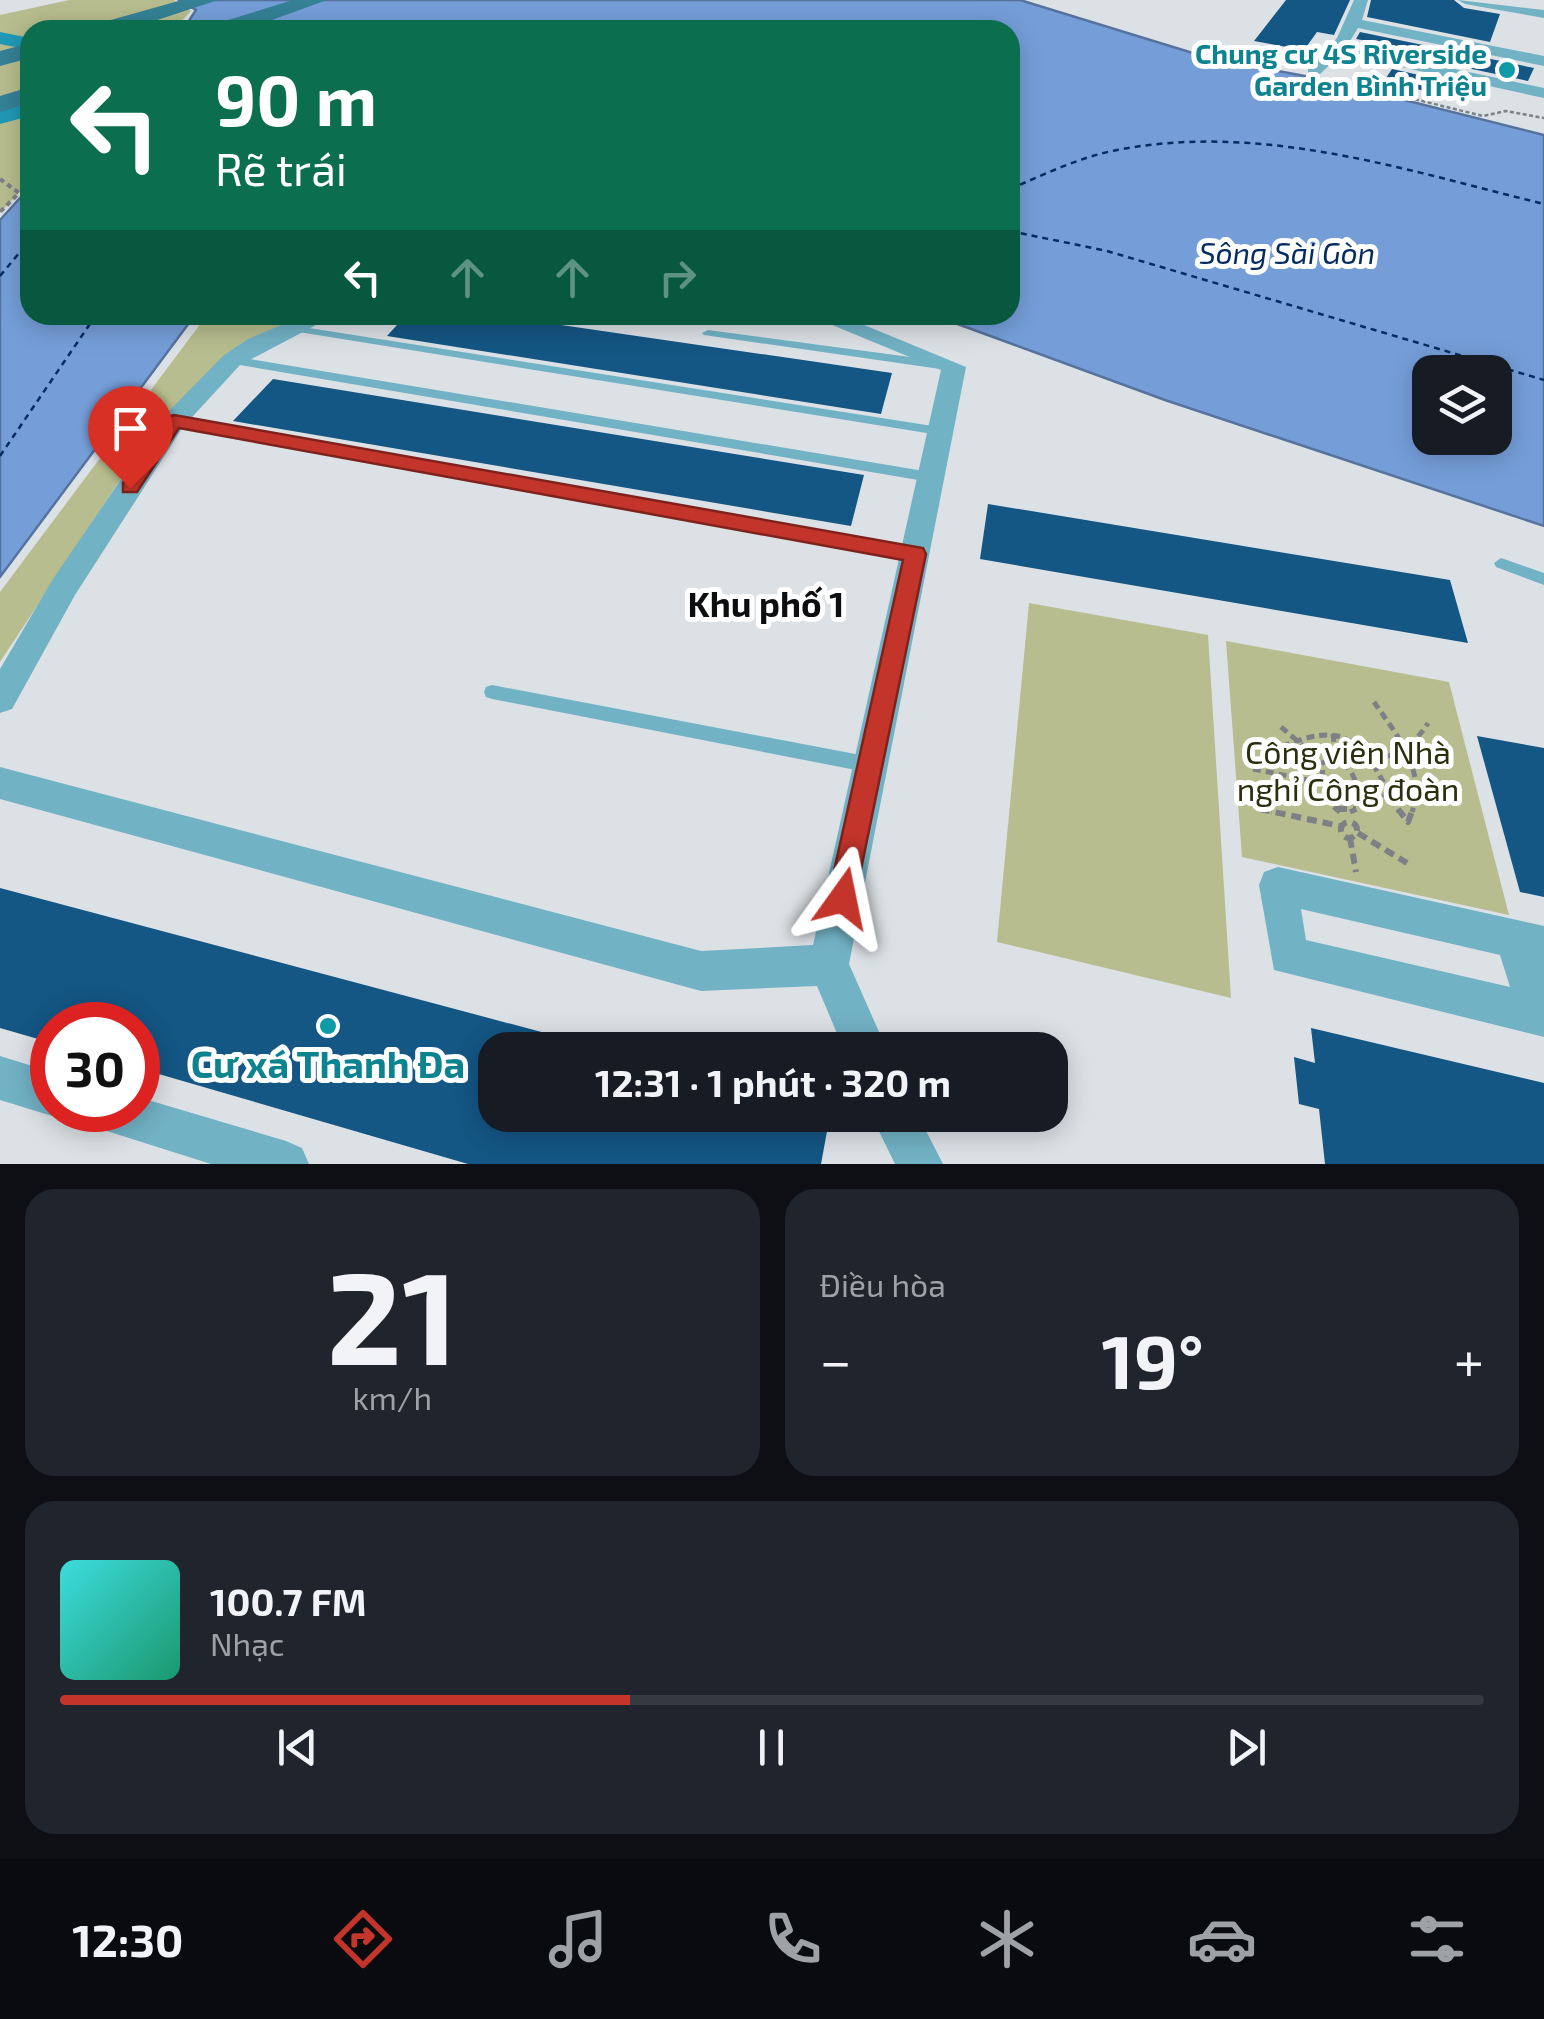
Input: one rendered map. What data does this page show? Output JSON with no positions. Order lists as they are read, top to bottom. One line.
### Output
{"districts":["Khu phố 1"],"water":["Sông Sài Gòn"],"parks":["Công viên Nhà nghỉ Công đoàn"],"places":["Chung cư 4S Riverside Garden Bình Triệu","Cư xá Thanh Đa"],"page":{"turn":["90 m","Rẽ trái"],"limit":"30","trip":"12:31 · 1 phút · 320 m","tile":[["21","km/h"],"Điều hòa"],"heat":["−","19°","+"],"song":["100.7 FM","Nhạc"],"tabs":"12:30"}}
